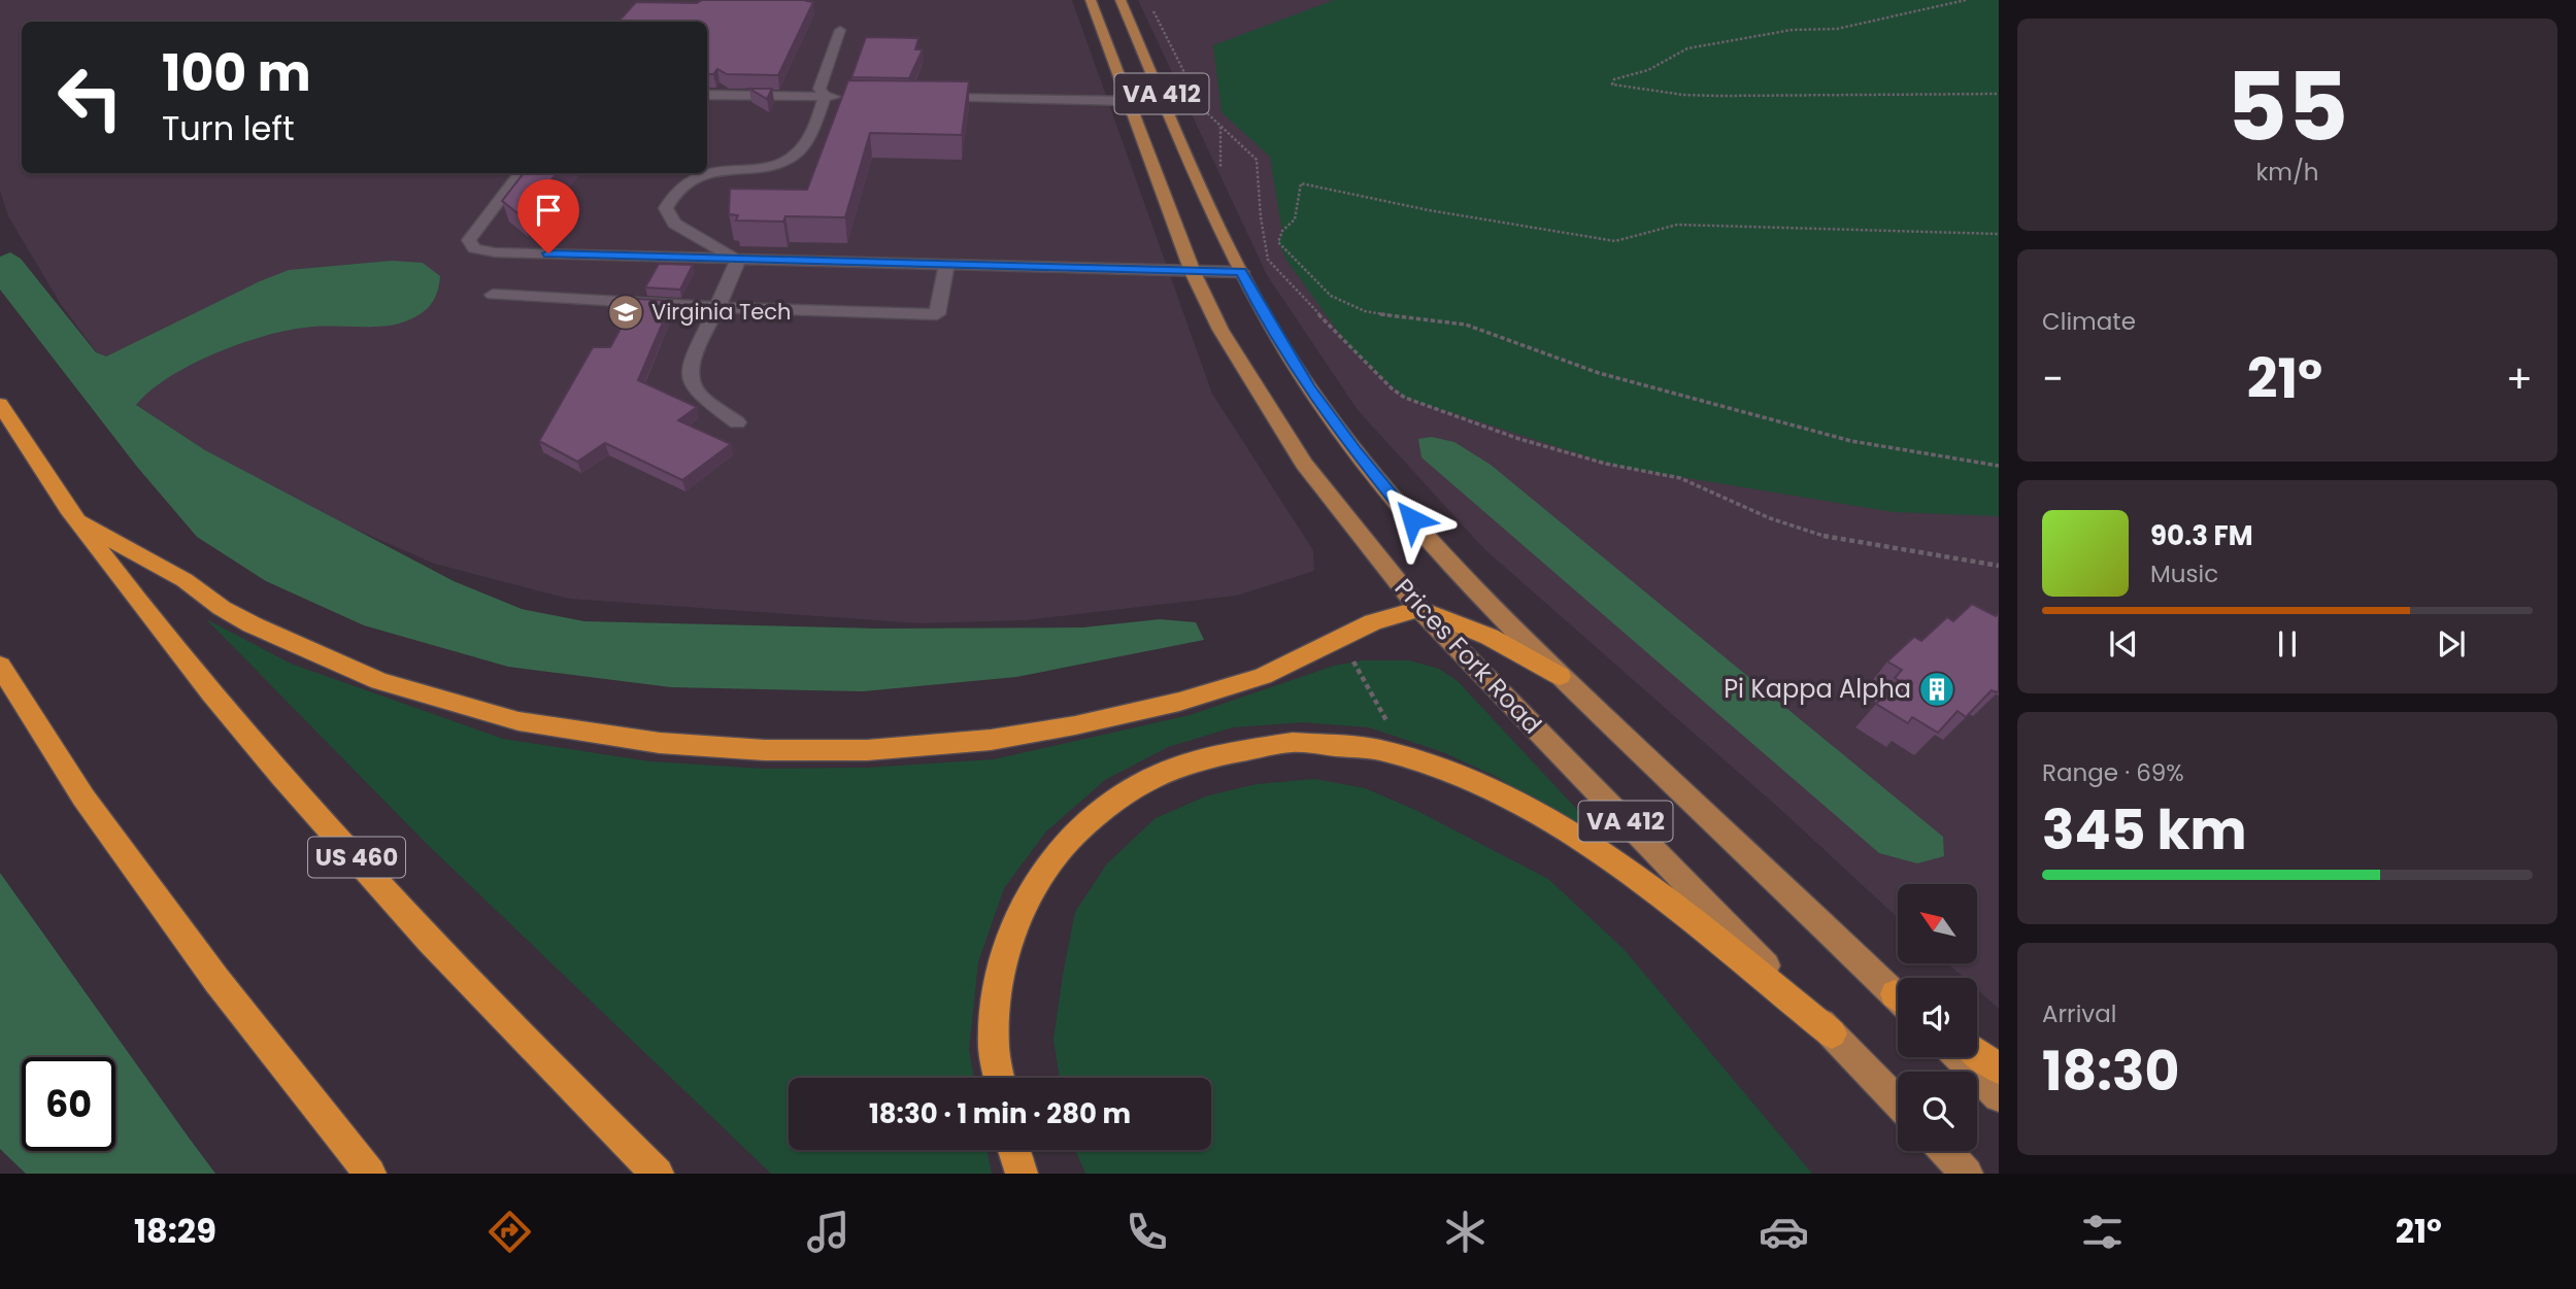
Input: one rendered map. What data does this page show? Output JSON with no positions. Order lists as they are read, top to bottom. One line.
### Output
{"streets":{"highway":["US 460"],"main road":["VA 412","Prices Fork Road"]},"places":{"school or university":["Virginia Tech"],"building":["Pi Kappa Alpha"]},"north":"top left","page":{"tile":[["55","km/h"],"Climate",["Range · 69%","345 km"],["Arrival","18:30"]],"turn":["100 m","Turn left"],"heat":["−","21°","+"],"song":["90.3 FM","Music"],"limit":"60","trip":"18:30 · 1 min · 280 m","tabs":["18:29","21°"]}}
